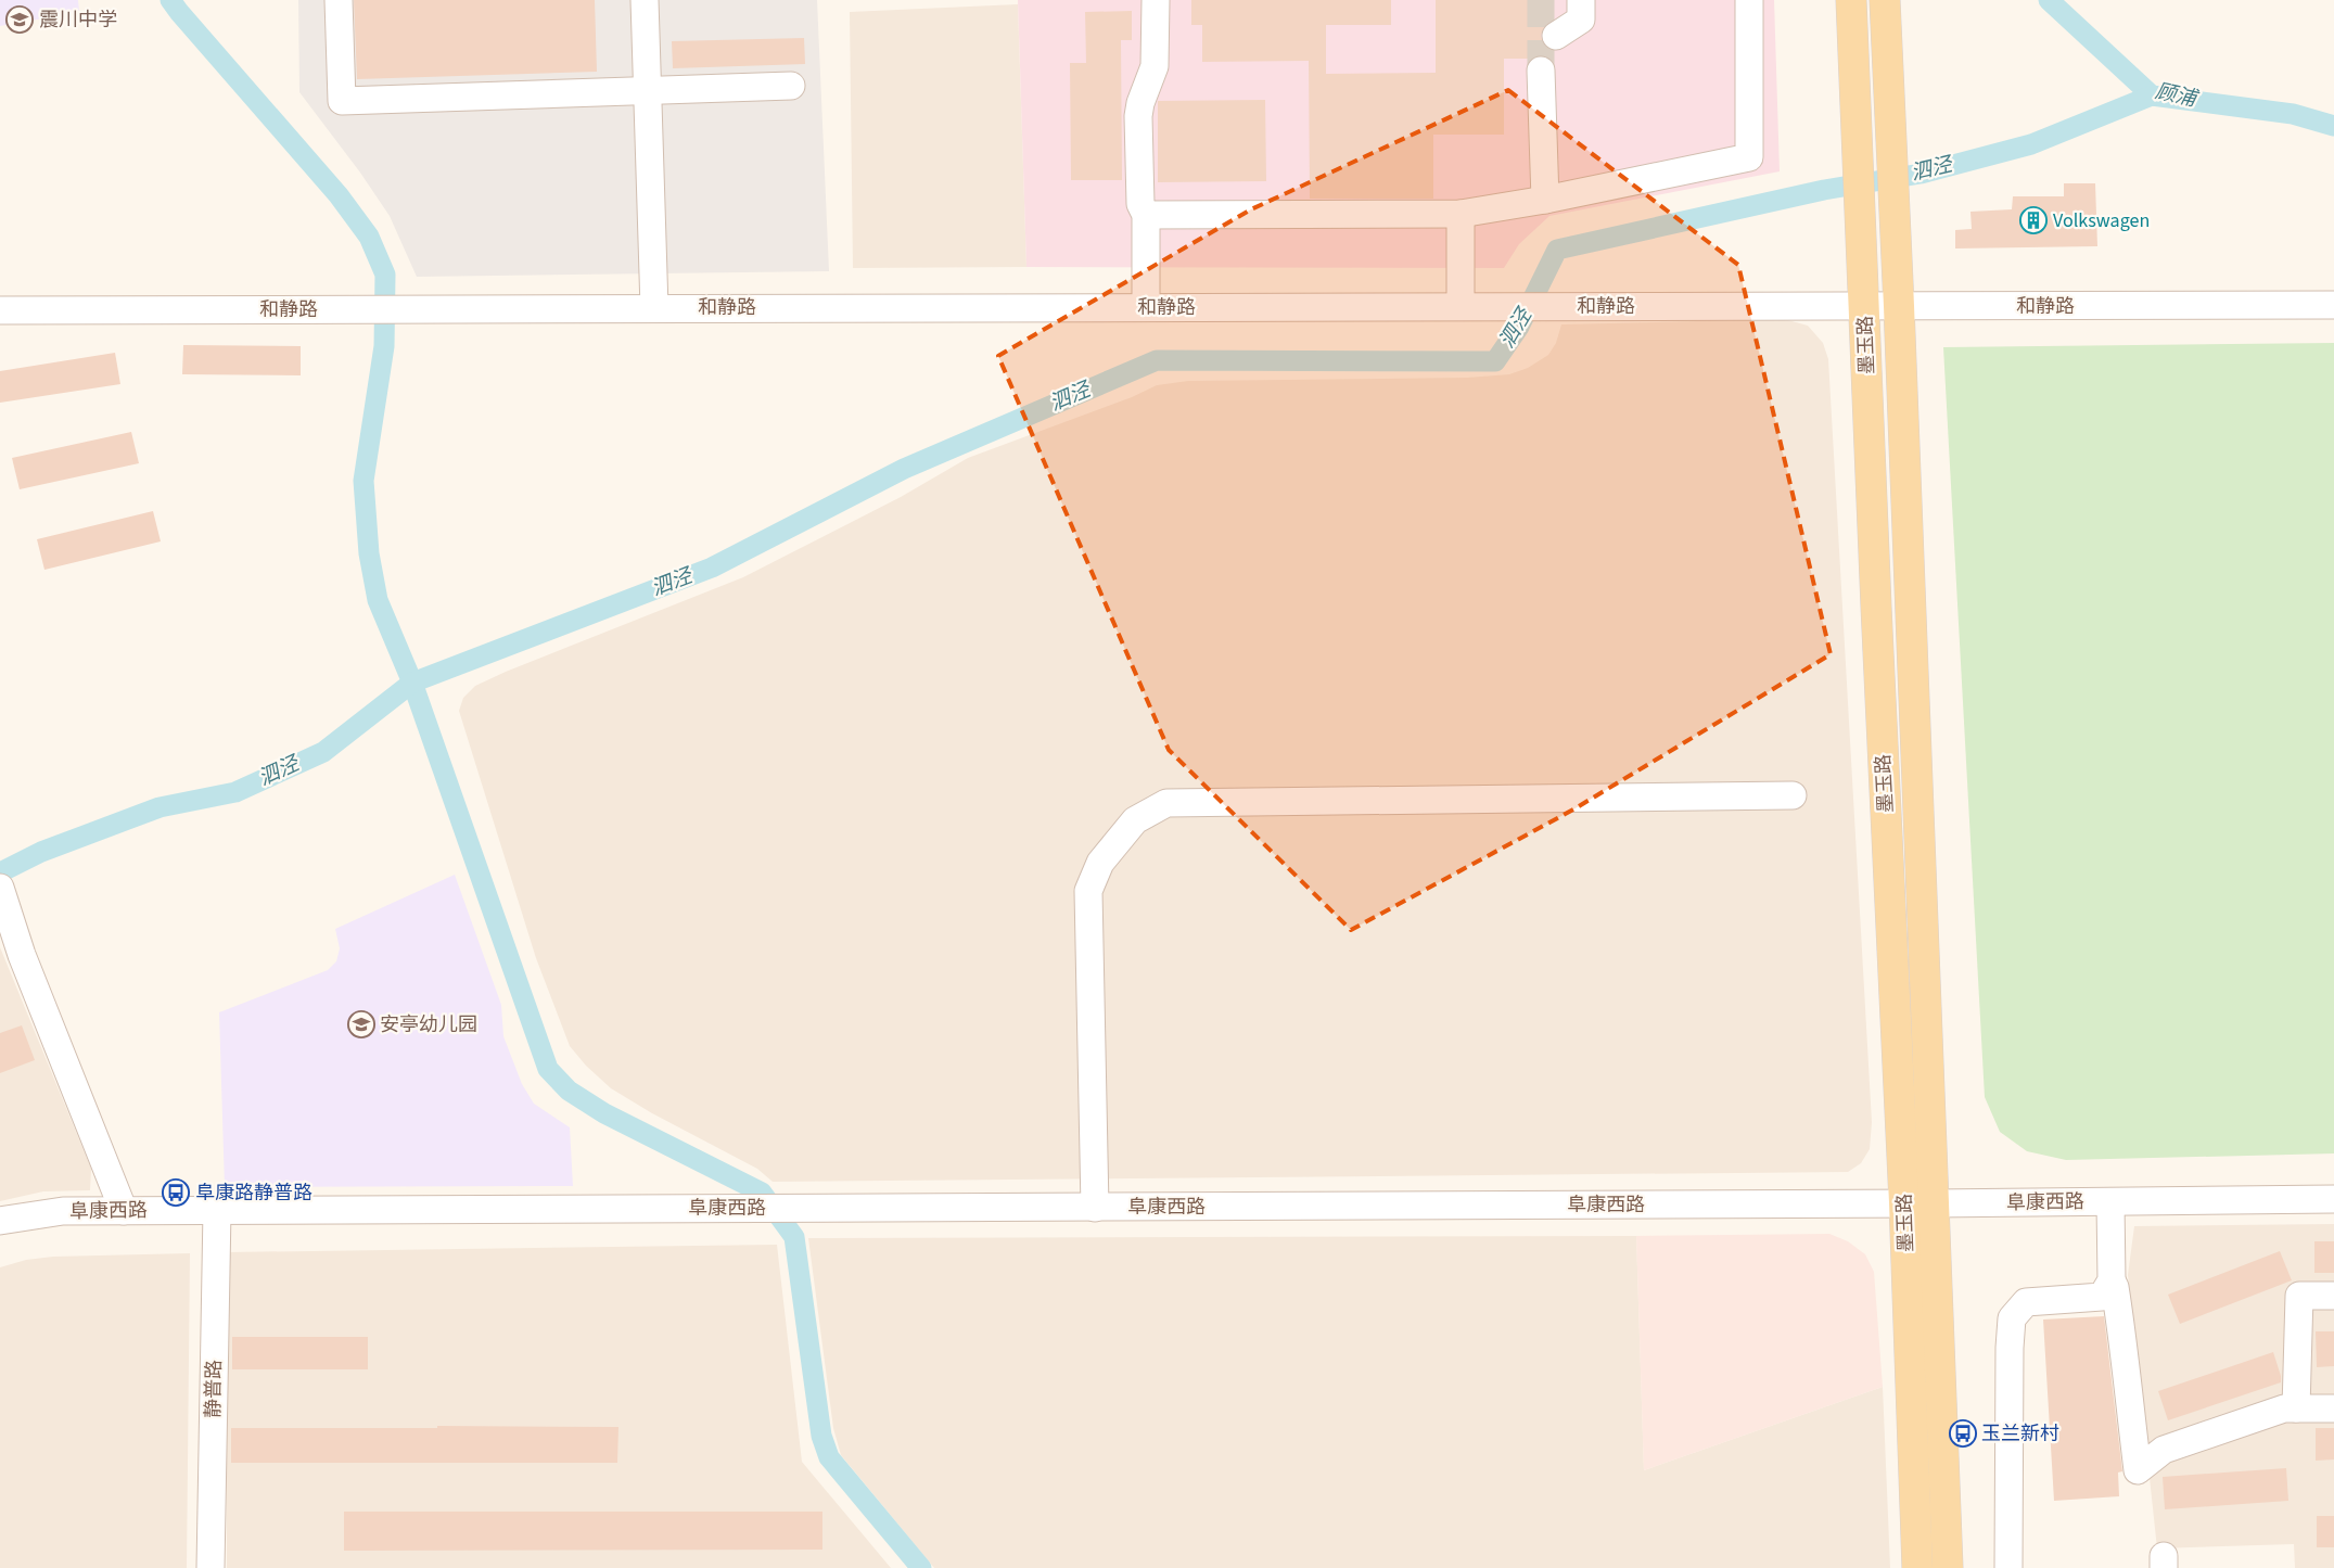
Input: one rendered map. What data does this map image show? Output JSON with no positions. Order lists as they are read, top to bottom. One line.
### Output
{"streets":{"main road":["墨玉路"],"street":["和静路","阜康西路","静普路"]},"crossings":[["和静路","墨玉路"],["墨玉路","阜康西路"],["阜康西路","静普路"]],"water":["顾浦","泗泾"],"places":{"school or university":["震川中学","安亭幼儿园"],"building":["Volkswagen"],"bus stop":["阜康路静普路","玉兰新村"]}}
